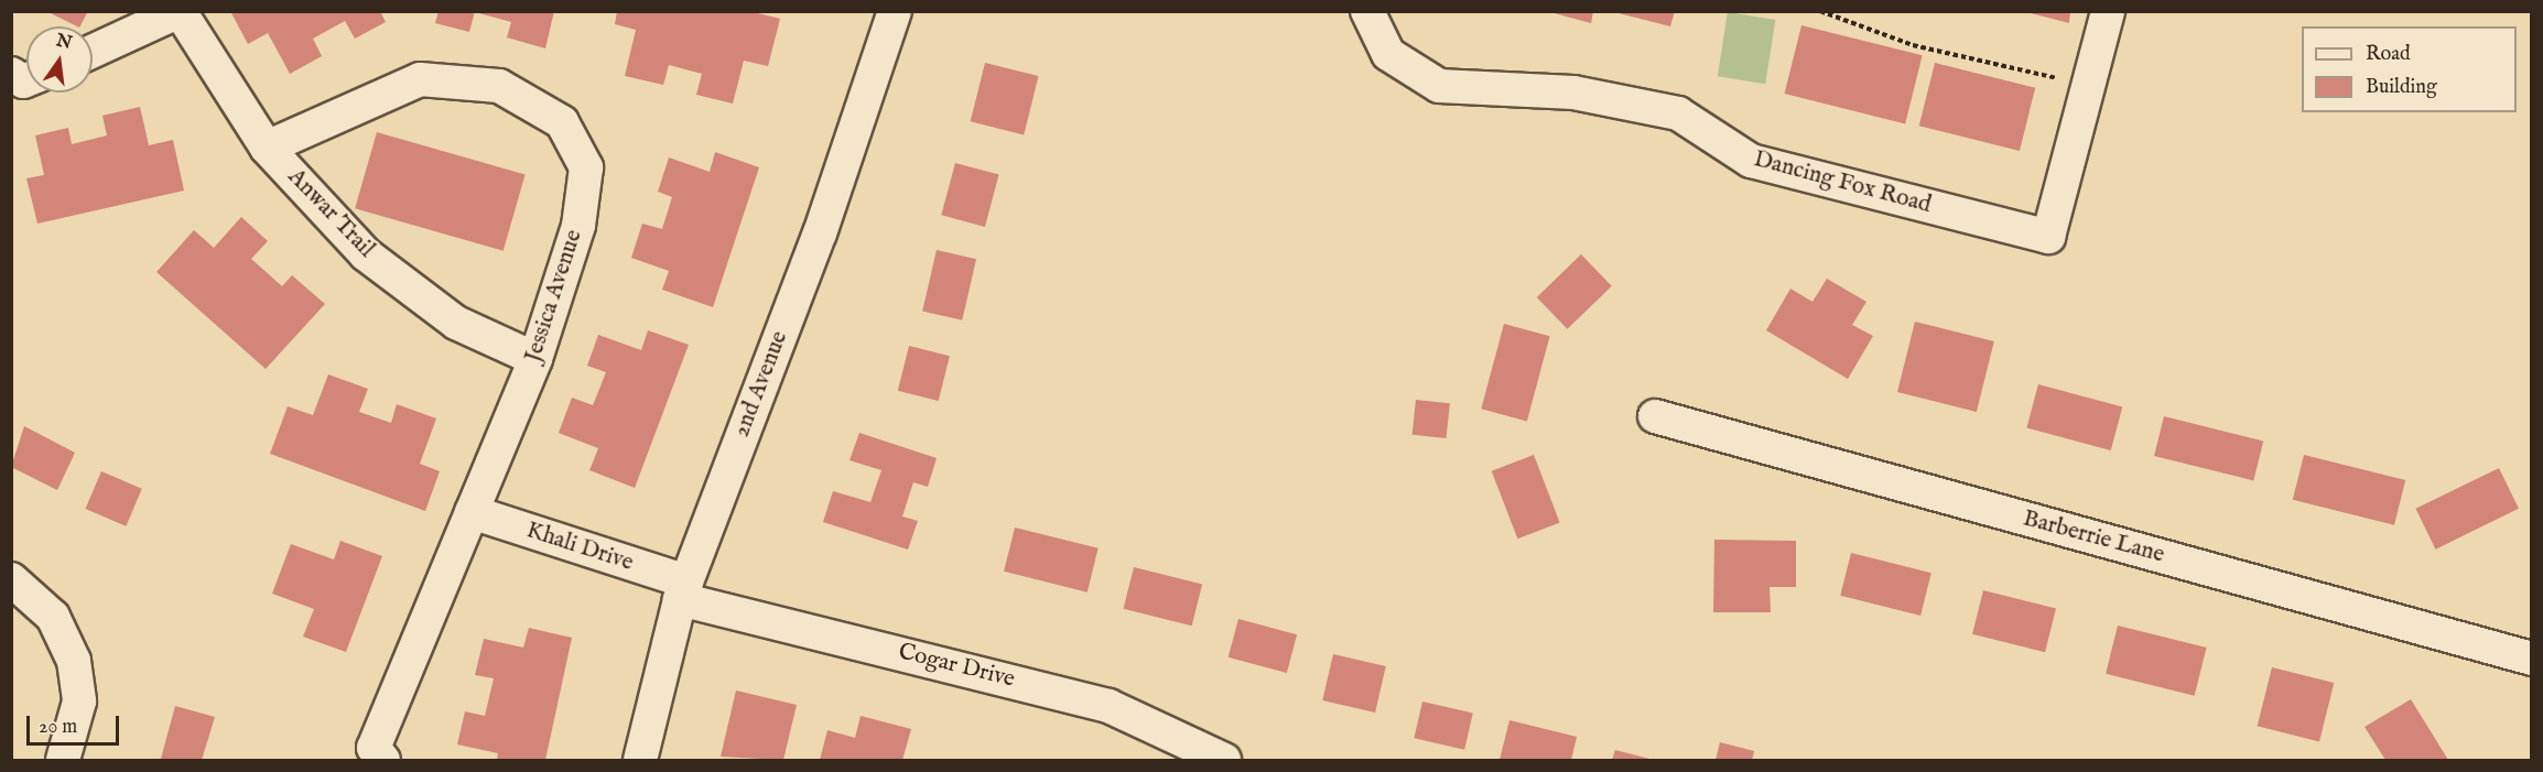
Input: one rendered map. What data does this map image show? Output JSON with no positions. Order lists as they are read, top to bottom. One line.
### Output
{"streets":{"street":["Dancing Fox Road","Anwar Trail","Jessica Avenue","2nd Avenue","Barberrie Lane","Khali Drive","Cogar Drive"]},"crossings":[["Anwar Trail","Jessica Avenue"],["Jessica Avenue","Khali Drive"],["2nd Avenue","Khali Drive"],["2nd Avenue","Cogar Drive"],["Khali Drive","Cogar Drive"]],"legend":["Road","Building"],"scale_bar":"20 m","north":"top"}
